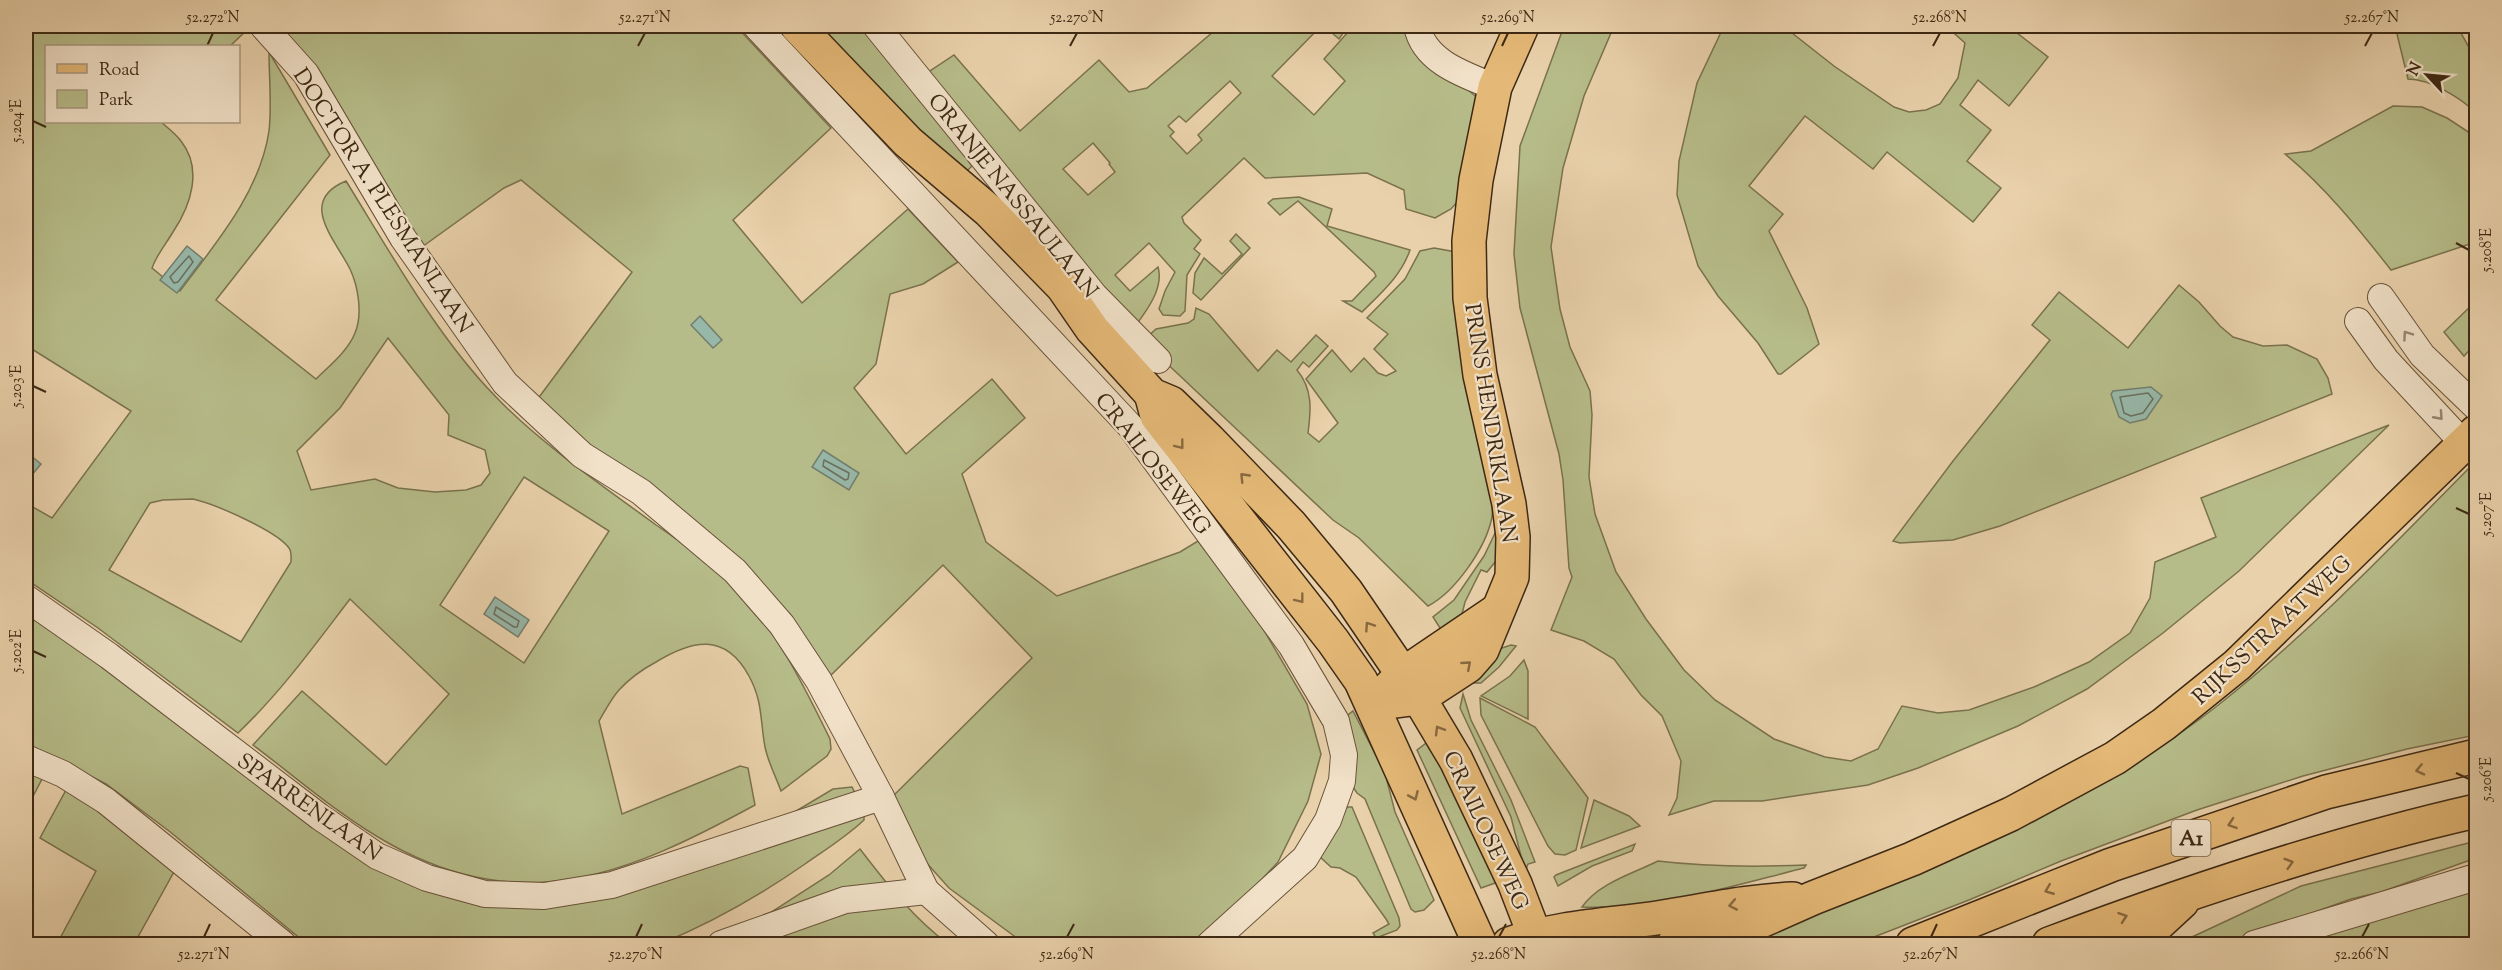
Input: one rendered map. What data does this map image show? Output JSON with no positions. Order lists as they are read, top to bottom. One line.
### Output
{"streets":{"main road":["PRINS HENDRIKLAAN","CRAILOSEWEG","RIJKSSTRAATWEG","A1"],"street":["ORANJE NASSAULAAN","DOCTOR A. PLESMANLAAN","SPARRENLAAN"]},"crossings":[["DOCTOR A. PLESMANLAAN","SPARRENLAAN"],["PRINS HENDRIKLAAN","CRAILOSEWEG"],["CRAILOSEWEG","RIJKSSTRAATWEG"]],"legend":["Road","Park"],"north":"top left","coordinates":["52.272°N","52.271°N","52.270°N","52.269°N","52.268°N","52.267°N","5.204°E","5.208°E","5.203°E","5.207°E","5.202°E","5.206°E","52.266°N"]}
